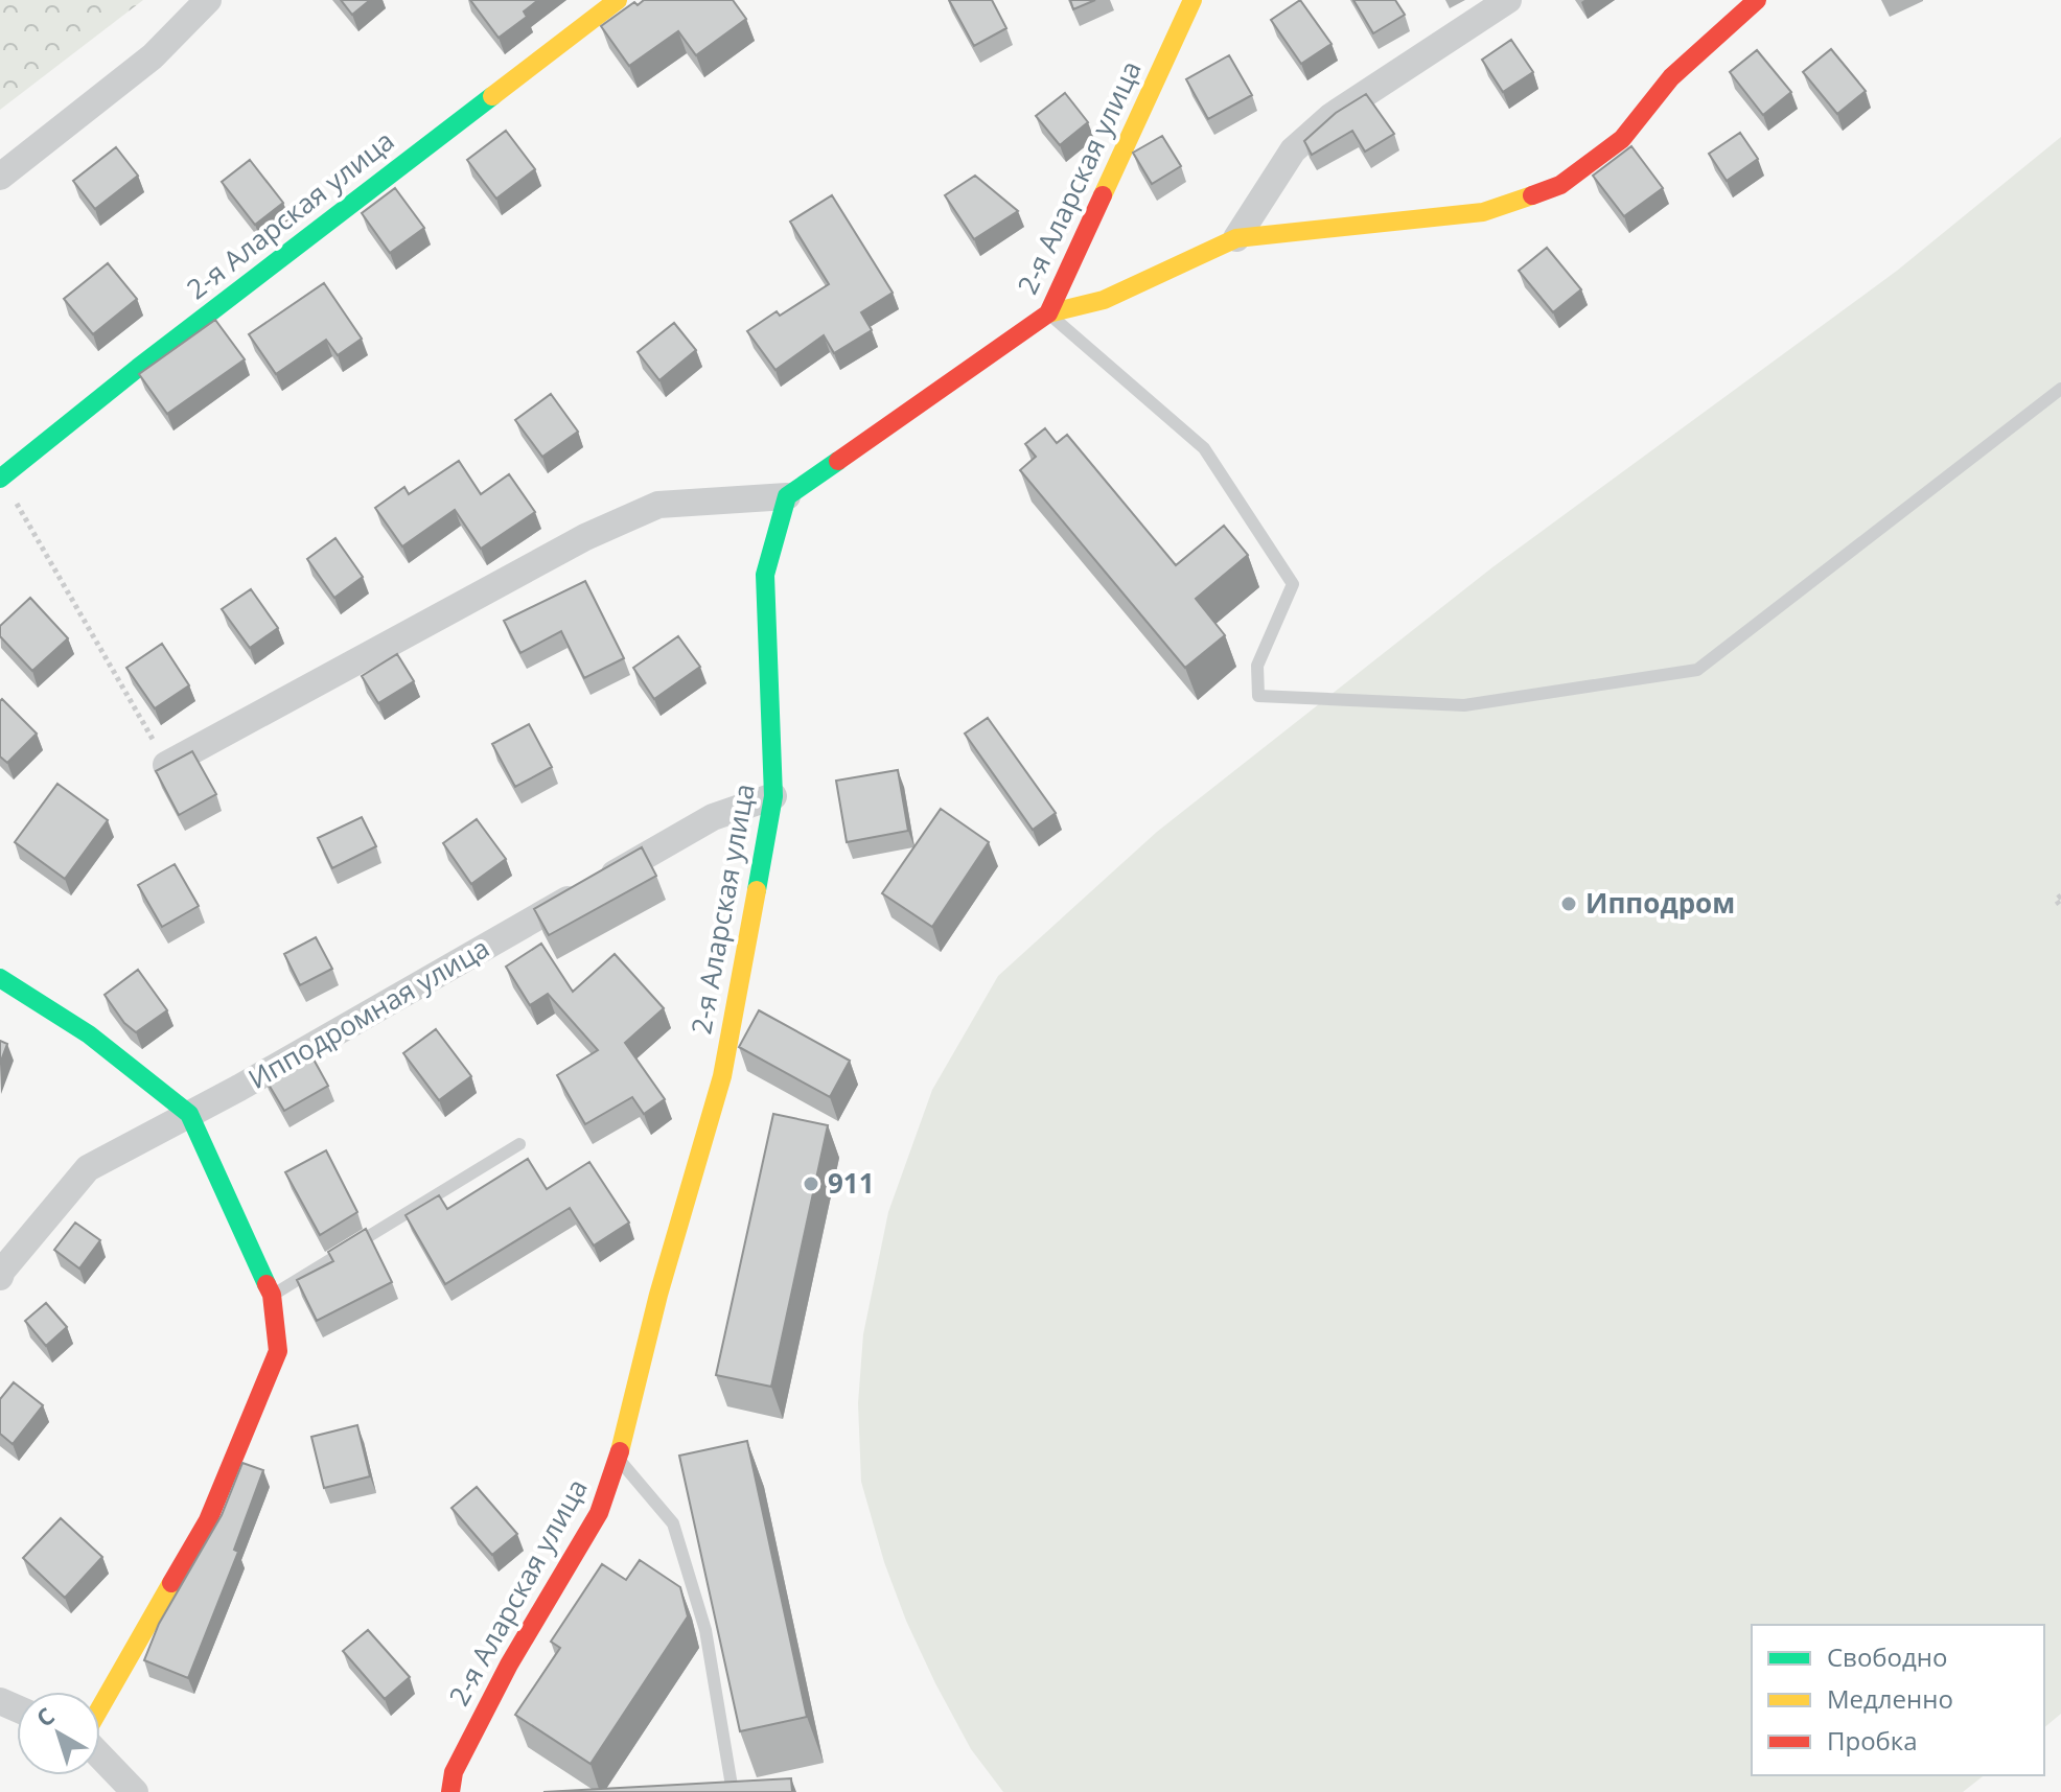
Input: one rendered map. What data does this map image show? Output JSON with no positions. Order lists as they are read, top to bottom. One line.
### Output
{"streets":{"street":["2-я Аларская улица","Ипподромная улица"]},"crossings":[["2-я Аларская улица","Ипподромная улица"]],"places":["Ипподром","911"],"legend":["Свободно","Медленно","Пробка"],"north":"top left"}
